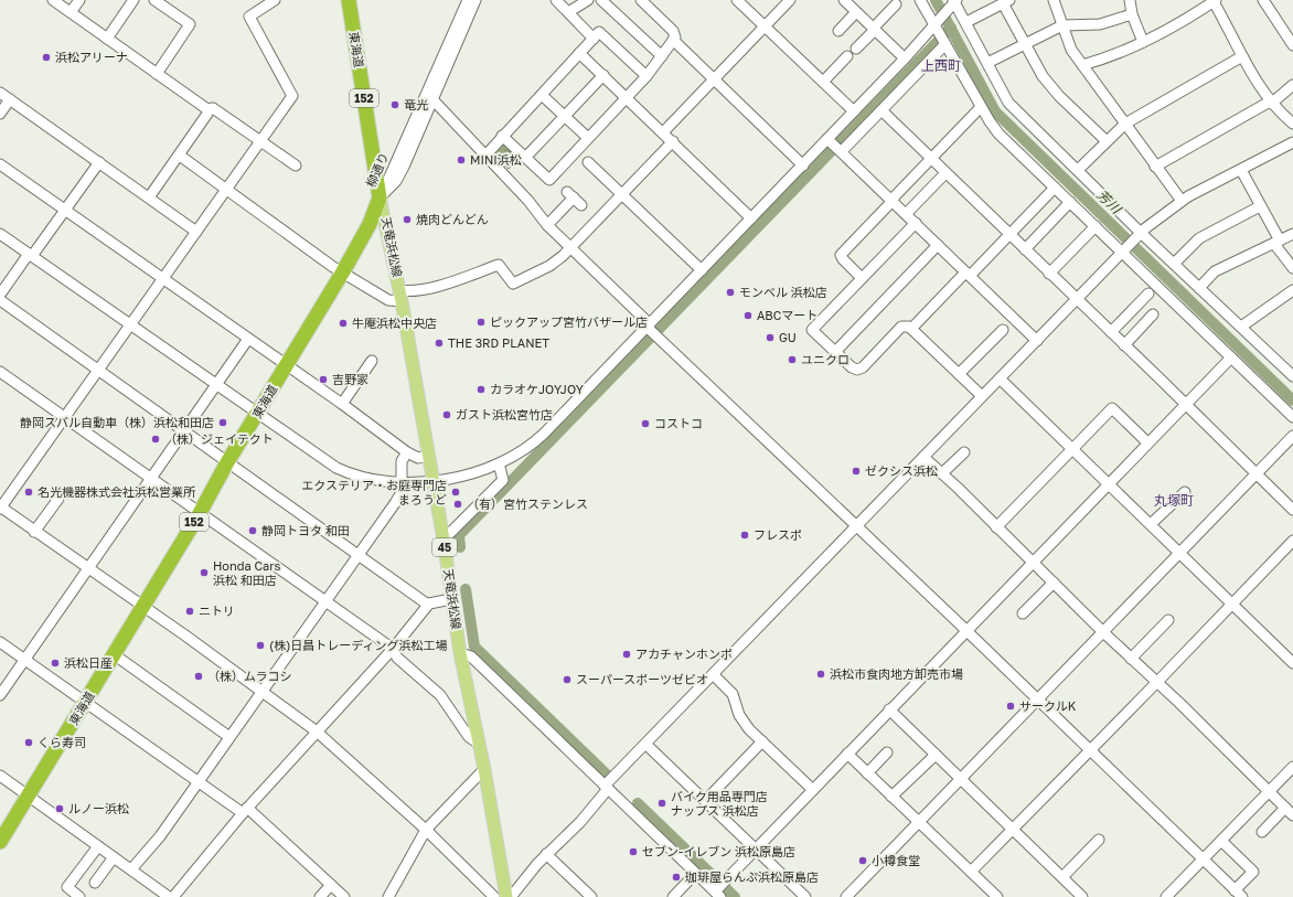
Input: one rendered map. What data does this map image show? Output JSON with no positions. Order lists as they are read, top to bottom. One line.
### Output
{"streets":{"highway":["東海道","152"],"main road":["天竜浜松線","45"],"street":["柳通り"]},"crossings":[["東海道","柳通り"],["東海道","天竜浜松線"],["柳通り","天竜浜松線"]],"districts":["上西町","丸塚町"],"water":["芳川"],"places":["浜松アリーナ","竜光","MINI浜松","焼肉どんどん","モンベル 浜松店","ABCマート","ピックアップ宮竹バザール店","牛庵浜松中央店","GU","THE 3RD PLANET","ユニクロ","吉野家","カラオケJOYJOY","ガスト浜松宮竹店","静岡スバル自動車（株）浜松和田店","コストコ","（株）ジェイテクト","ゼクシス浜松","名光機器株式会社浜松営業所","エクステリア・お庭専門店 まろうど","（有）宮竹ステンレス","静岡トヨタ 和田","フレスポ","Honda Cars 浜松 和田店","ニトリ","(株)日昌トレーディング浜松工場","アカチャンホンポ","浜松日産","浜松市食肉地方卸売市場","（株）ムラコシ","スーパースポーツゼビオ","サークルK","くら寿司","バイク用品専門店 ナップス 浜松店","ルノー浜松","セブン‐イレブン 浜松原島店","小樽食堂","珈琲屋らんぷ浜松原島店"]}
